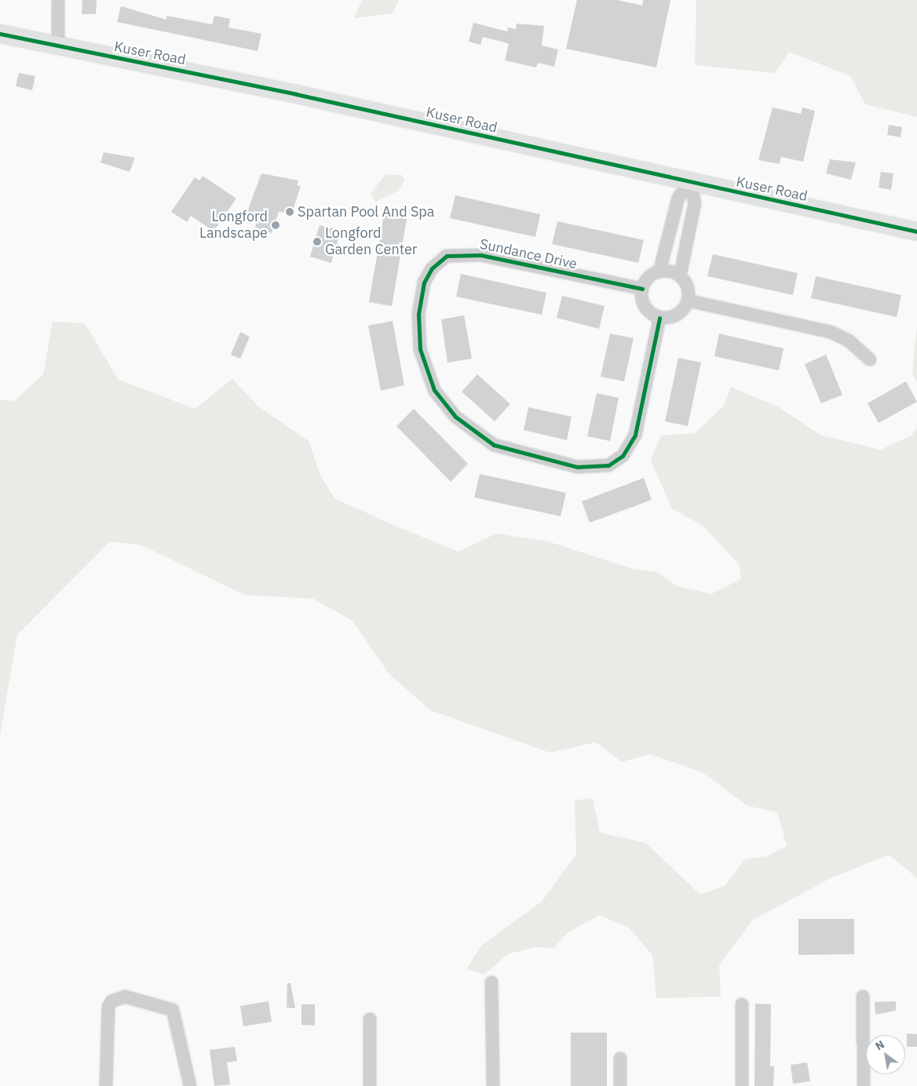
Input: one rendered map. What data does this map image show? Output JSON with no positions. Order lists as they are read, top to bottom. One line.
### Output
{"streets":{"street":["Kuser Road","Sundance Drive"]},"places":["Spartan Pool And Spa","Longford Landscape","Longford Garden Center"],"north":"top left"}
